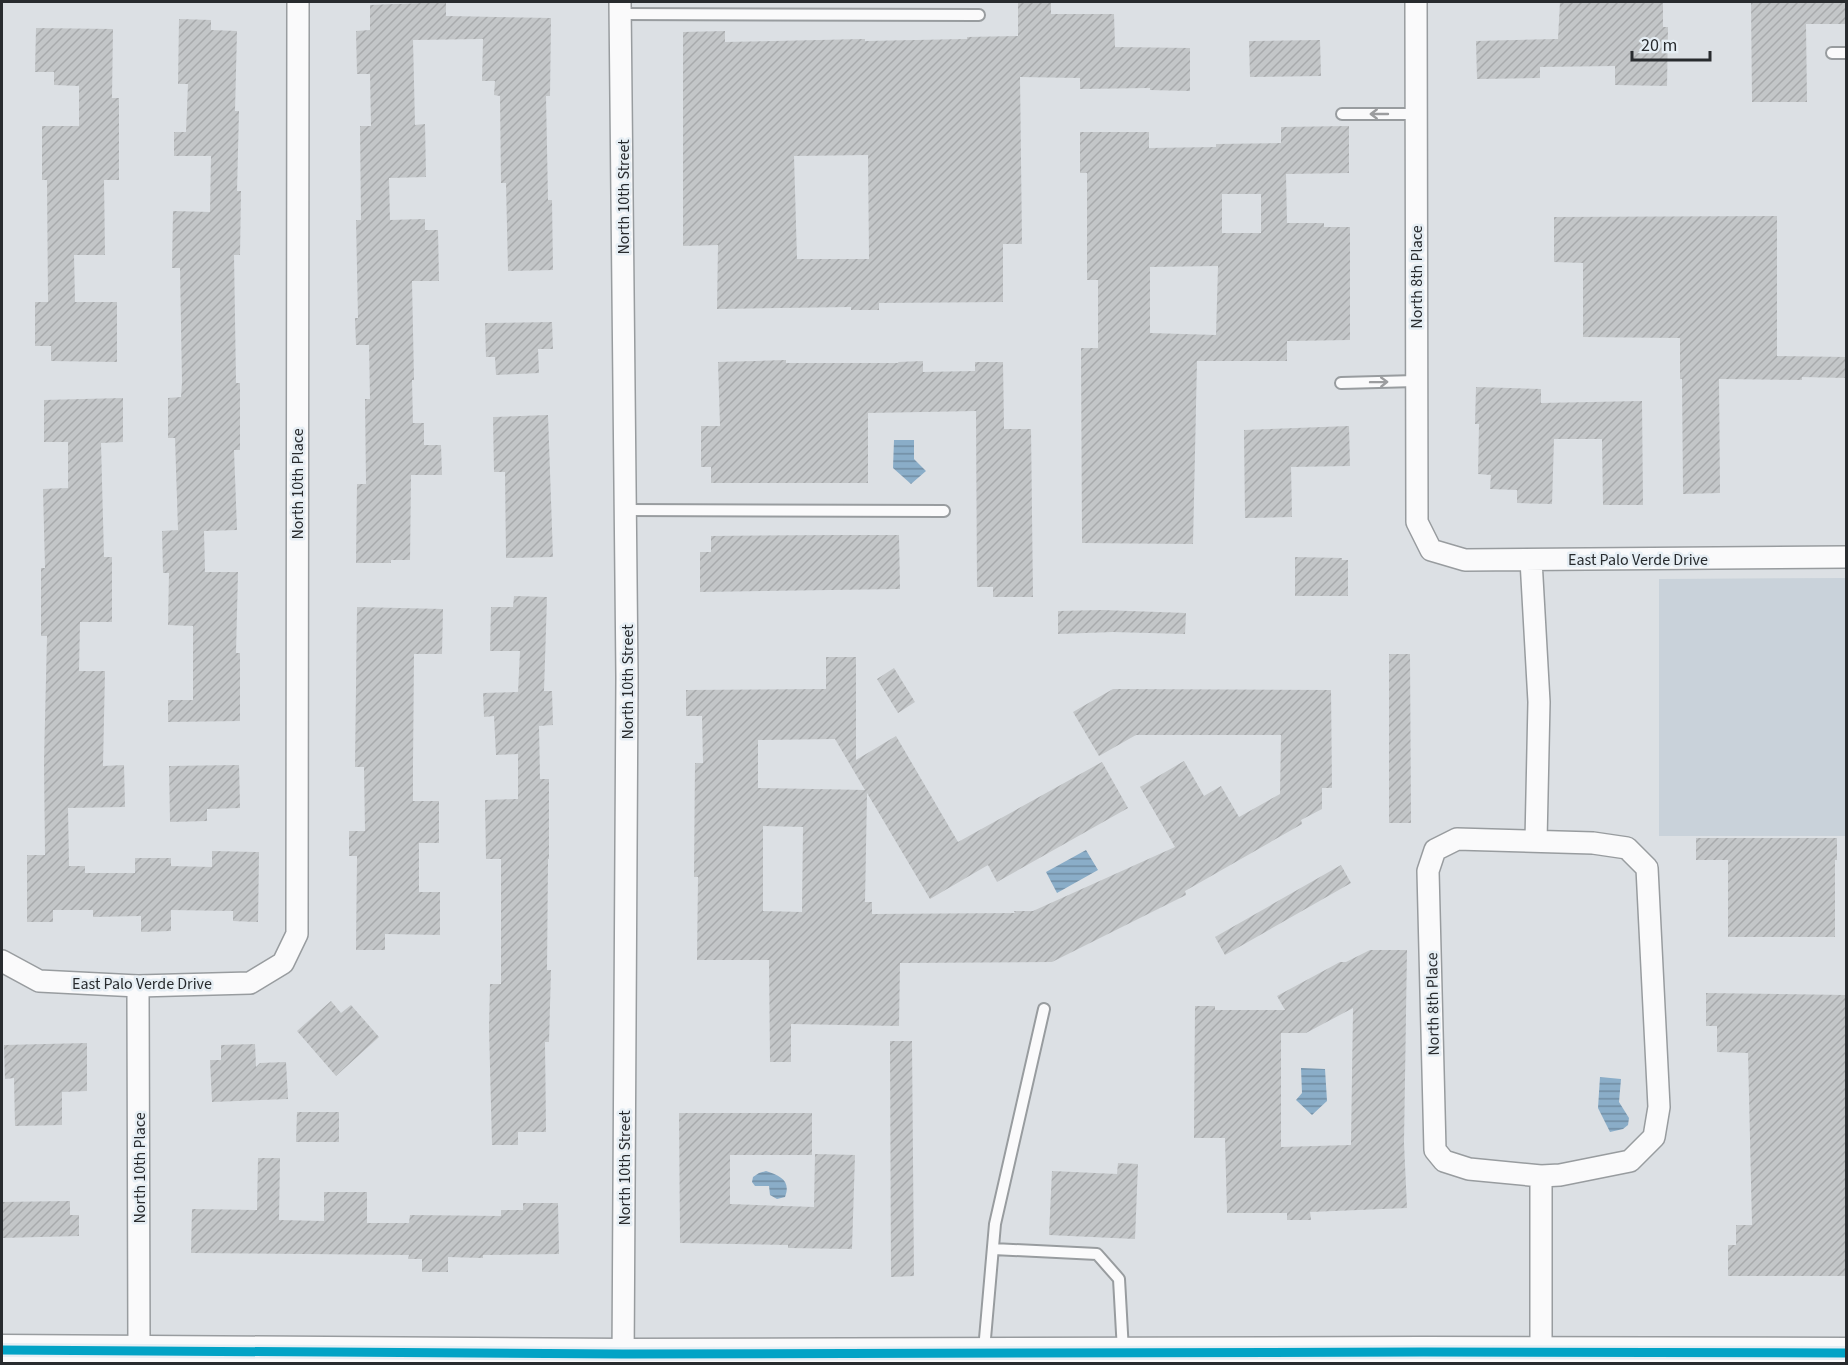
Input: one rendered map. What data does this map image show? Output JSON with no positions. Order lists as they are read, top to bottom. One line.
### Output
{"streets":{"street":["North 10th Street","North 8th Place","North 10th Place","East Palo Verde Drive"]},"crossings":[["North 8th Place","East Palo Verde Drive"],["North 10th Place","East Palo Verde Drive"]],"scale_bar":"20 m"}
